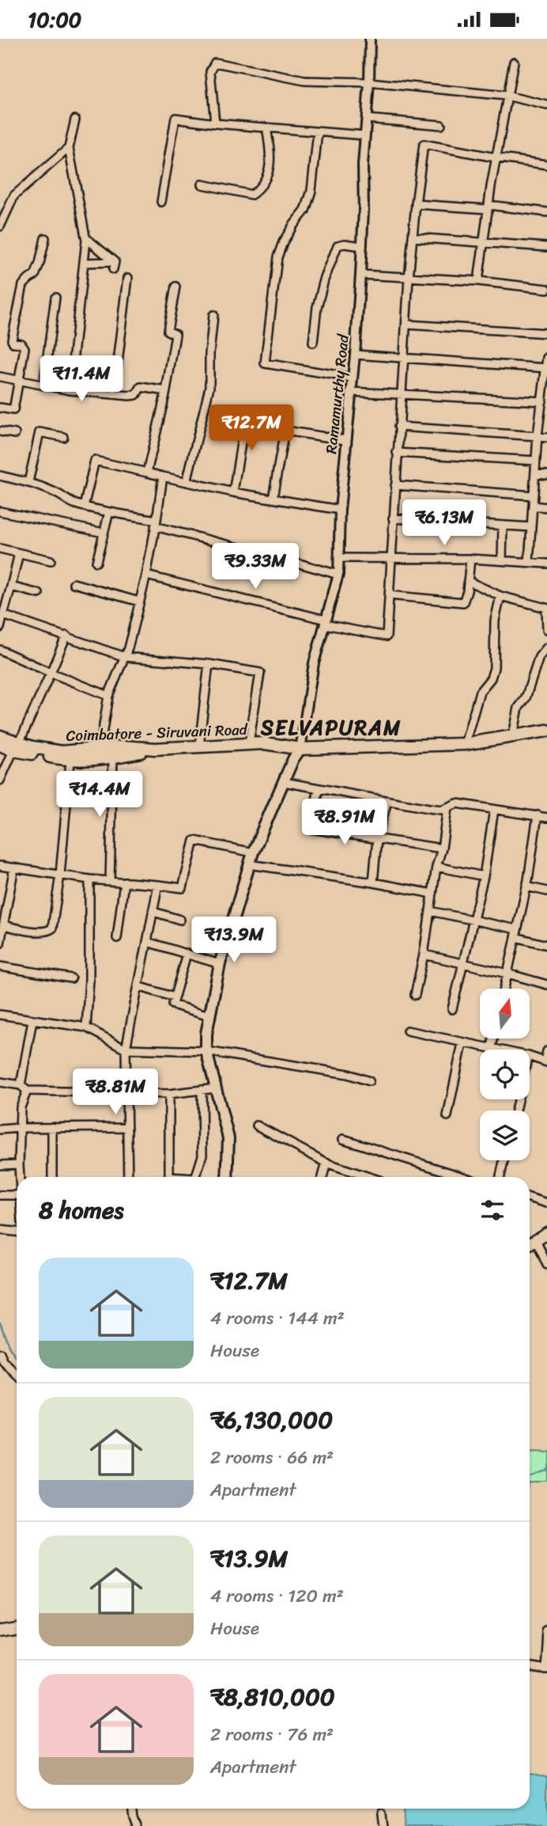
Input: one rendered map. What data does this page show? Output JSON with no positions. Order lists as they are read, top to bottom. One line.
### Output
{"streets":{"main road":["Coimbatore - Siruvani Road"],"street":["Ramamurthy Road"]},"crossings":[["Ramamurthy Road","Coimbatore - Siruvani Road"]],"districts":["SELVAPURAM"],"north":"top","page":{"status":"10:00","price":["₹11.4M","₹12.7M","₹6.13M","₹9.33M","₹14.4M","₹8.91M","₹13.9M","₹8.81M"],"heading":"8 homes","list":[{"name":"₹12.7M","note":"4 rooms · 144 m² · House"},{"name":"₹6,130,000","note":"2 rooms · 66 m² · Apartment"},{"name":"₹13.9M","note":"4 rooms · 120 m² · House"},{"name":"₹8,810,000","note":"2 rooms · 76 m² · Apartment"}]}}
